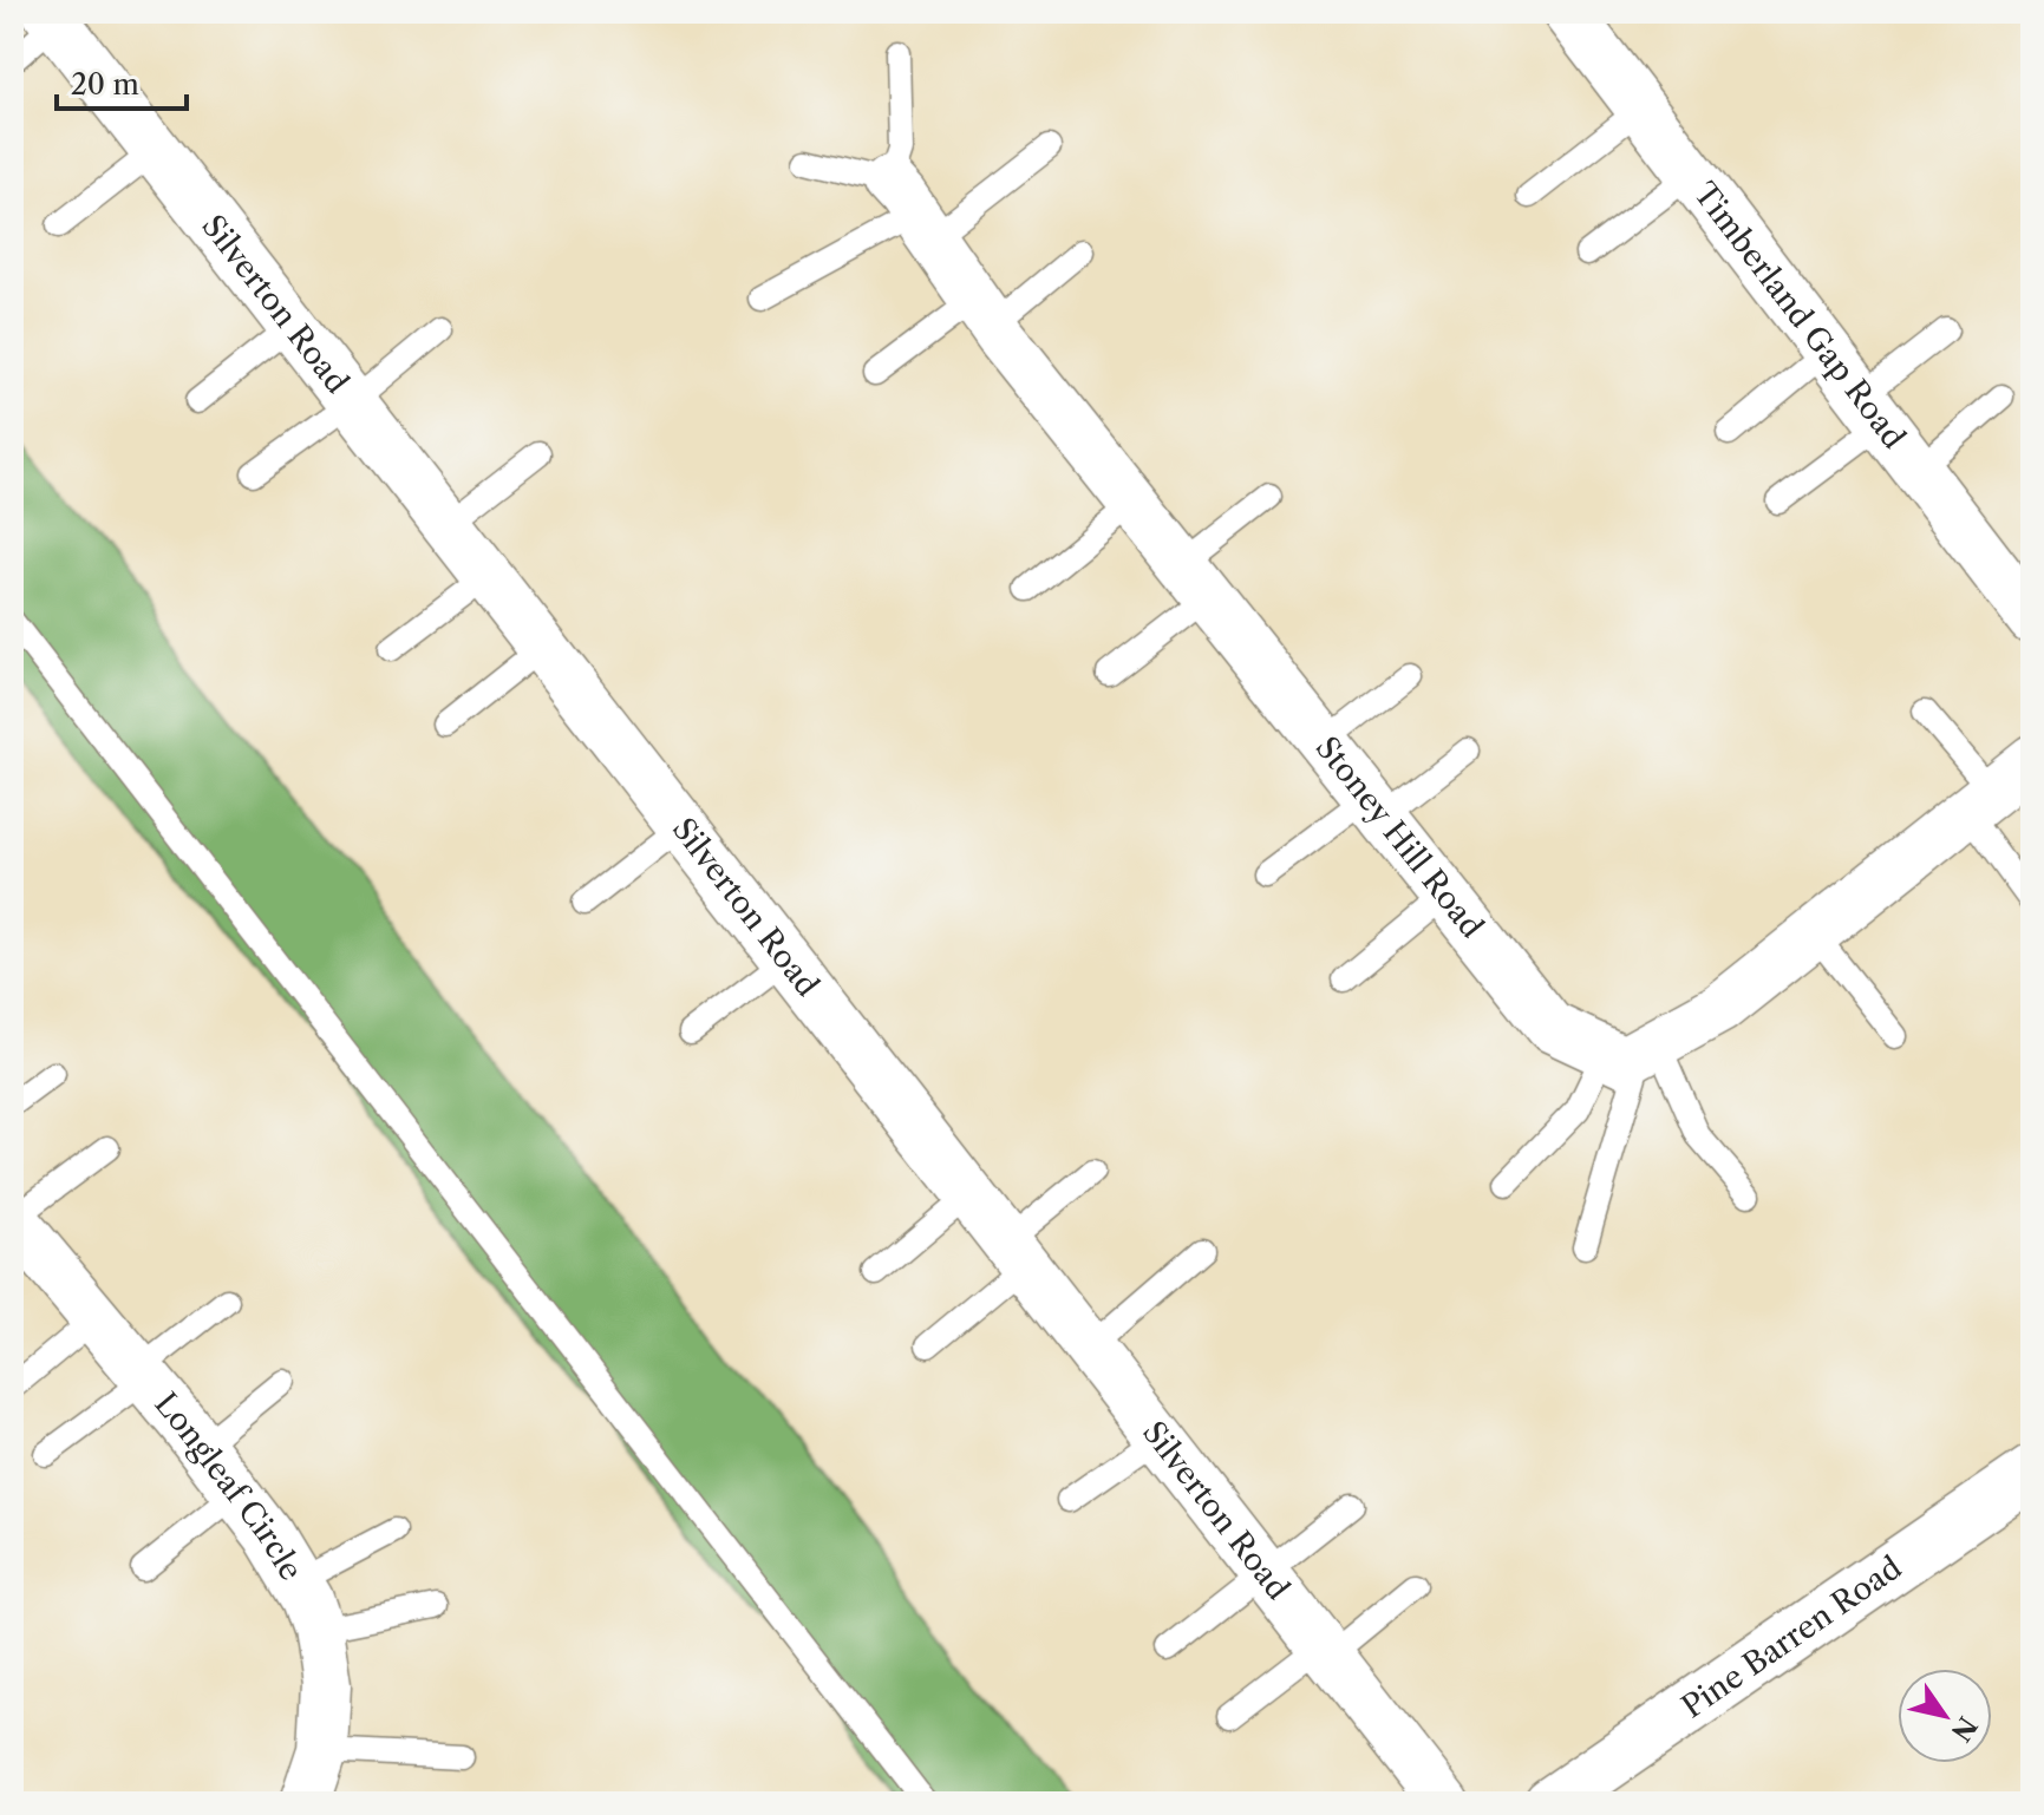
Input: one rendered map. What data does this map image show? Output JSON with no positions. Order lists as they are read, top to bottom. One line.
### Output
{"streets":{"main road":["Pine Barren Road"],"street":["Silverton Road","Timberland Gap Road","Stoney Hill Road","Longleaf Circle"]},"scale_bar":"20 m","north":"bottom right"}
